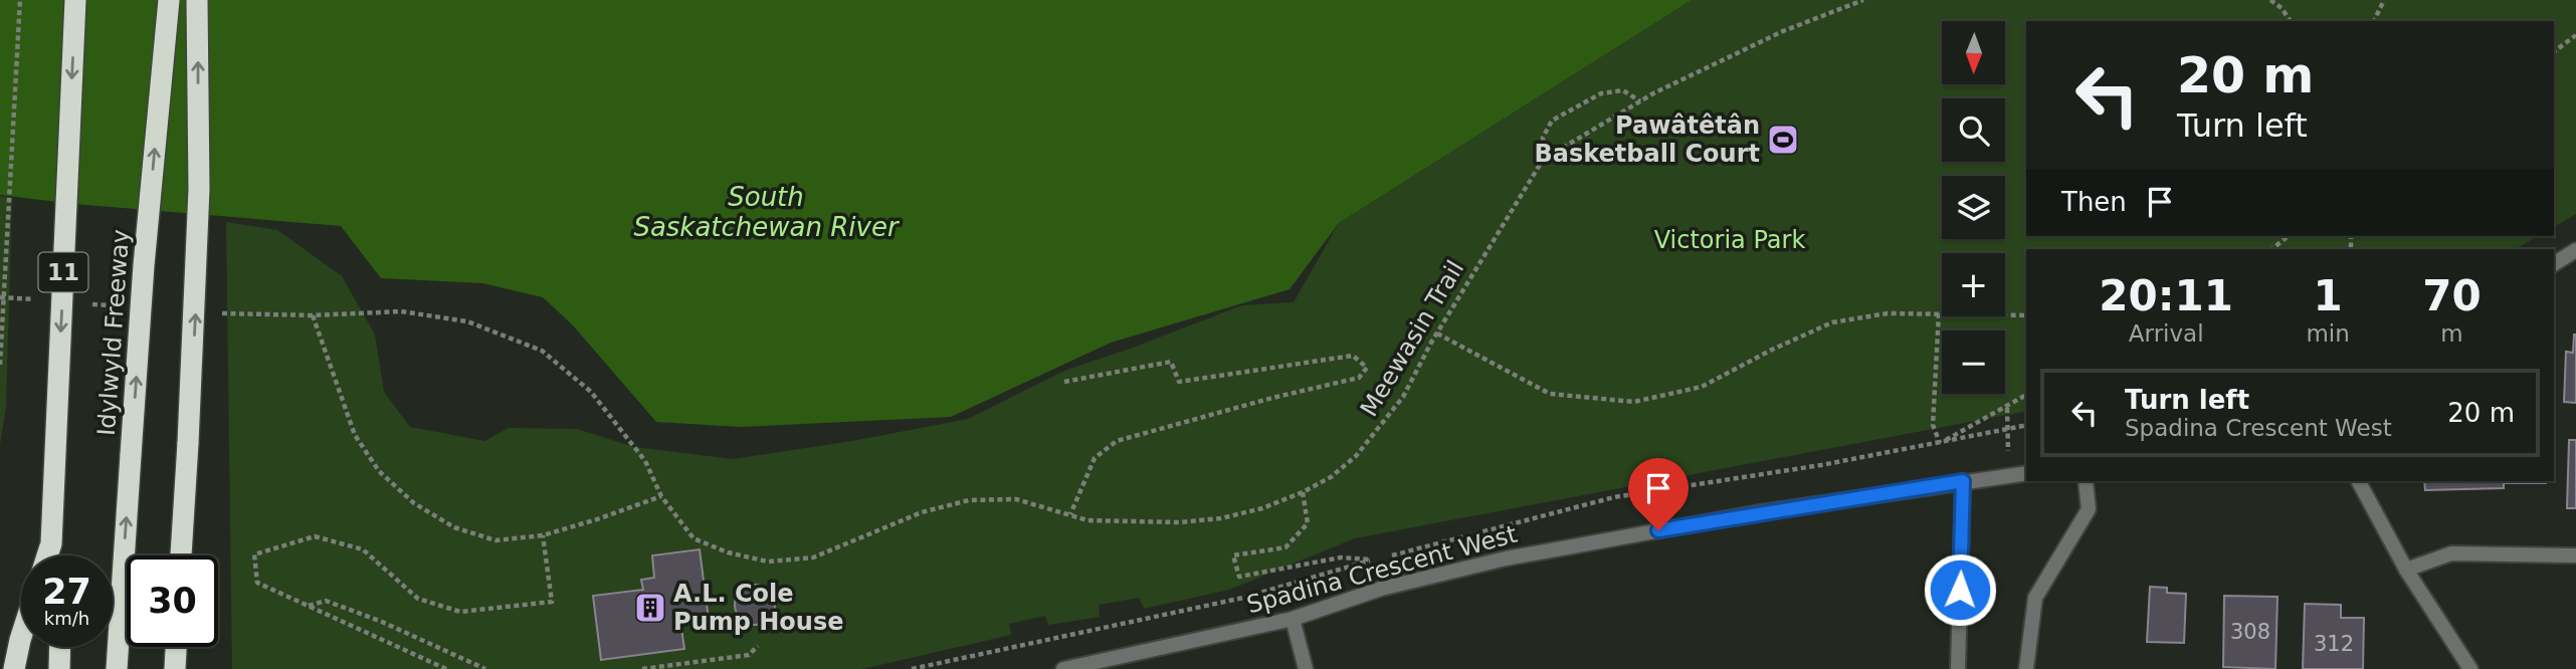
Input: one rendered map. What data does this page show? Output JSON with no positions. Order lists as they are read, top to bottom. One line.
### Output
{"streets":{"highway":["11","Idylwyld Freeway"],"street":["Spadina Crescent West"],"path":["Meewasin Trail"]},"water":["South Saskatchewan River"],"parks":["Victoria Park"],"places":{"sports":["Pawâtêtân Basketball Court"],"building":["A.L. Cole Pump House"]},"house_numbers":["308","312"],"north":"bottom","page":{"map_buttons":["+","−"],"turn":["20 m","Turn left"],"then":"Then","eta":["20:11","Arrival","1","min","70","m"],"list":[{"name":"Turn left","note":"Spadina Crescent West","value":"20 m"}],"speed":"27 km/h","limit":"30"}}
